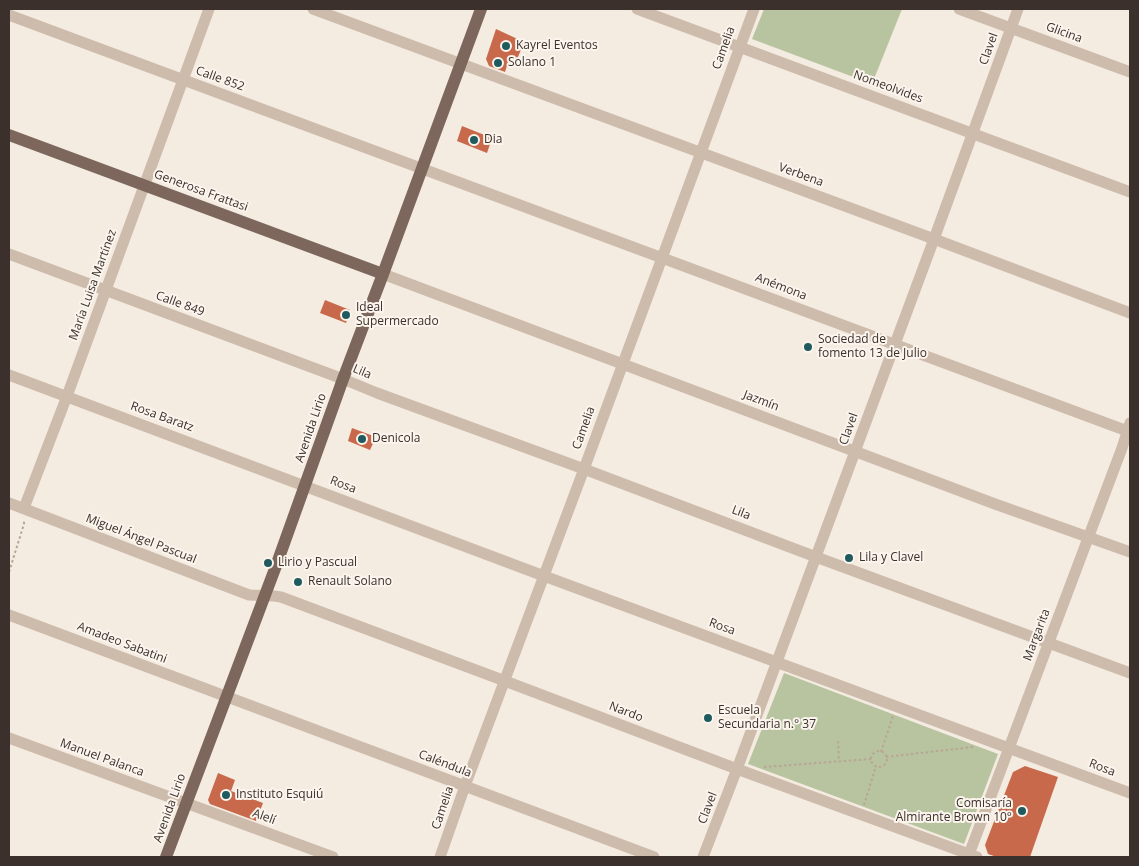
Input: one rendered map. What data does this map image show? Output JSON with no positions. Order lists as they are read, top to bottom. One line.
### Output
{"streets":{"main road":["Generosa Frattasi","Avenida Lirio"],"street":["Glicina","Camelia","Clavel","Calle 852","Nomeolvides","Verbena","María Luisa Martínez","Anémona","Calle 849","Lila","Jazmín","Rosa Baratz","Rosa","Miguel Ángel Pascual","Margarita","Amadeo Sabatini","Nardo","Manuel Palanca","Caléndula","Alelí"]},"crossings":[["Glicina","Clavel"],["Camelia","Nomeolvides"],["Camelia","Verbena"],["Camelia","Anémona"],["Camelia","Lila"],["Camelia","Jazmín"],["Camelia","Rosa"],["Camelia","Nardo"],["Camelia","Caléndula"],["Clavel","Nomeolvides"],["Clavel","Verbena"],["Clavel","Anémona"],["Clavel","Lila"],["Clavel","Jazmín"],["Clavel","Rosa"],["Clavel","Nardo"],["Calle 852","María Luisa Martínez"],["Calle 852","Anémona"],["Calle 852","Avenida Lirio"],["Verbena","Avenida Lirio"],["Generosa Frattasi","María Luisa Martínez"],["Generosa Frattasi","Jazmín"],["Generosa Frattasi","Avenida Lirio"],["María Luisa Martínez","Calle 849"],["María Luisa Martínez","Rosa Baratz"],["María Luisa Martínez","Miguel Ángel Pascual"],["Anémona","Avenida Lirio"],["Anémona","Margarita"],["Calle 849","Lila"],["Calle 849","Avenida Lirio"],["Lila","Avenida Lirio"],["Lila","Margarita"],["Jazmín","Avenida Lirio"],["Jazmín","Margarita"],["Rosa Baratz","Avenida Lirio"],["Rosa Baratz","Rosa"],["Avenida Lirio","Rosa"],["Avenida Lirio","Miguel Ángel Pascual"],["Avenida Lirio","Amadeo Sabatini"],["Avenida Lirio","Nardo"],["Avenida Lirio","Manuel Palanca"],["Avenida Lirio","Caléndula"],["Avenida Lirio","Alelí"],["Rosa","Margarita"],["Miguel Ángel Pascual","Nardo"],["Margarita","Nardo"],["Amadeo Sabatini","Caléndula"],["Manuel Palanca","Alelí"]],"places":["Kayrel Eventos","Solano 1","Dia","Ideal Supermercado","Sociedad de fomento 13 de Julio","Denicola","Lila y Clavel","Lirio y Pascual","Renault Solano","Escuela Secundaria n.° 37","Instituto Esquiú","Comisaría Almirante Brown 10°"]}
